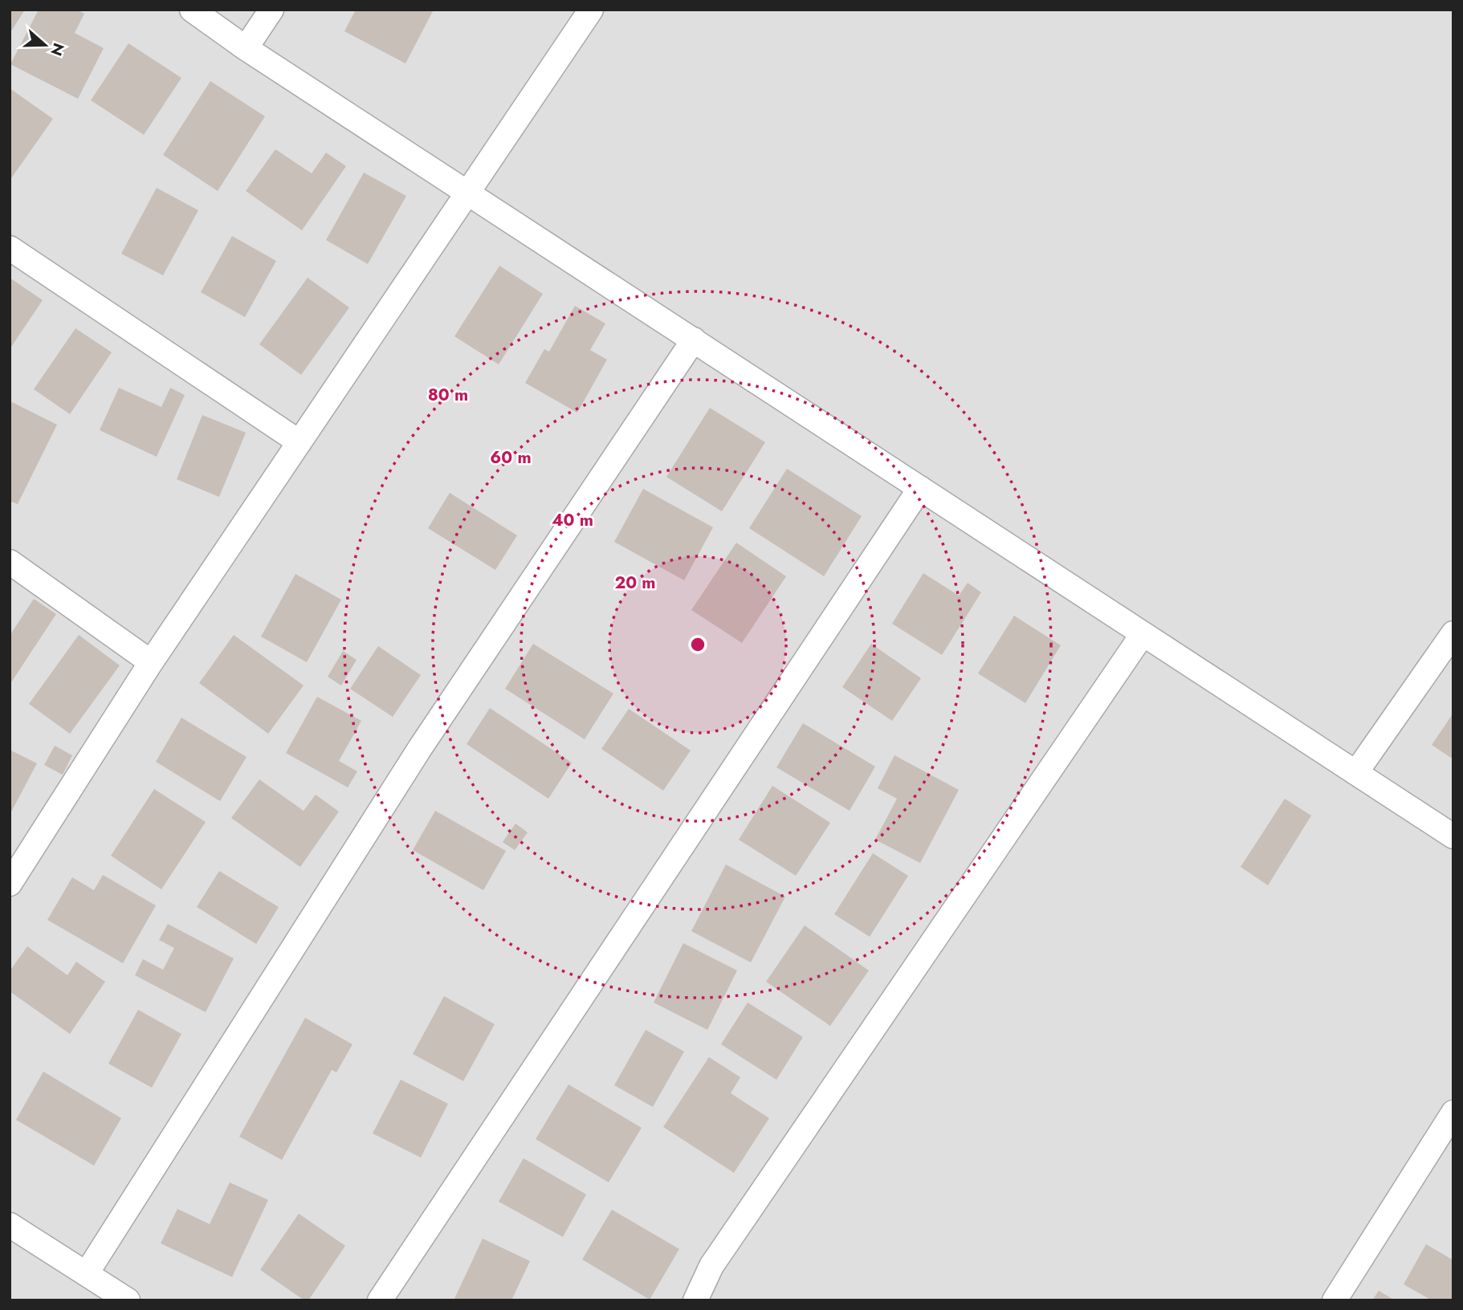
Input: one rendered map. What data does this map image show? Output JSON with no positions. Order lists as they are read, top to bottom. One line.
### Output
{"north":"right","rings":["80 m","60 m","40 m","20 m"]}
